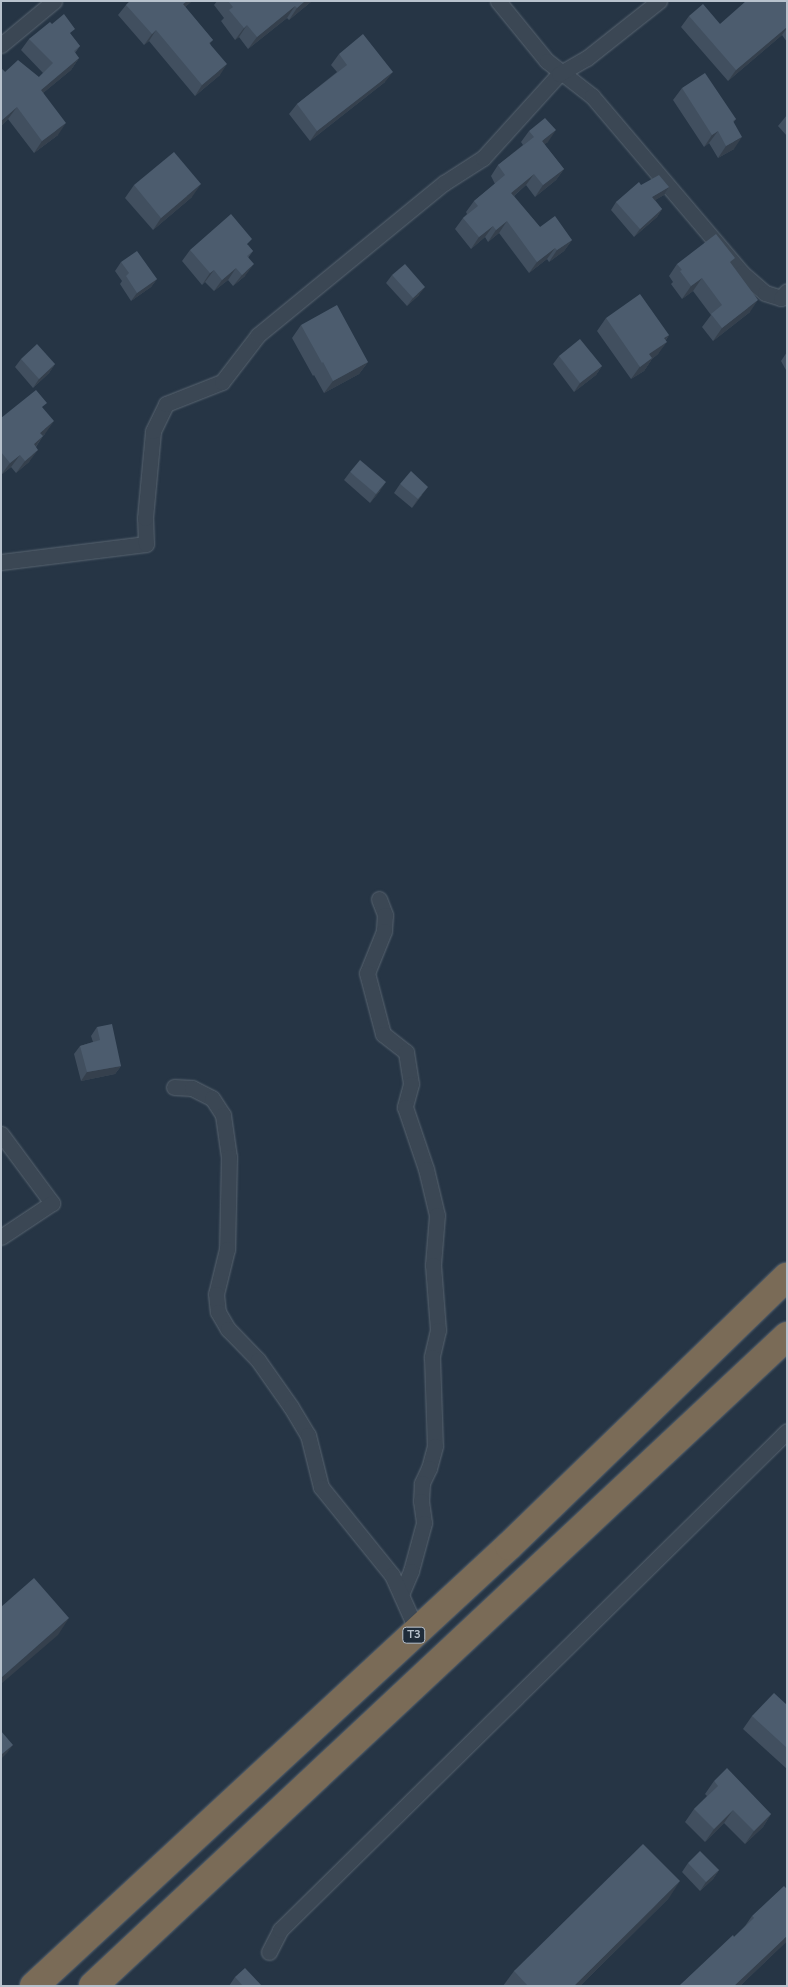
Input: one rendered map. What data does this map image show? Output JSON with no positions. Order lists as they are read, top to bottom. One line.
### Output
{"streets":{"highway":["T3"]}}
